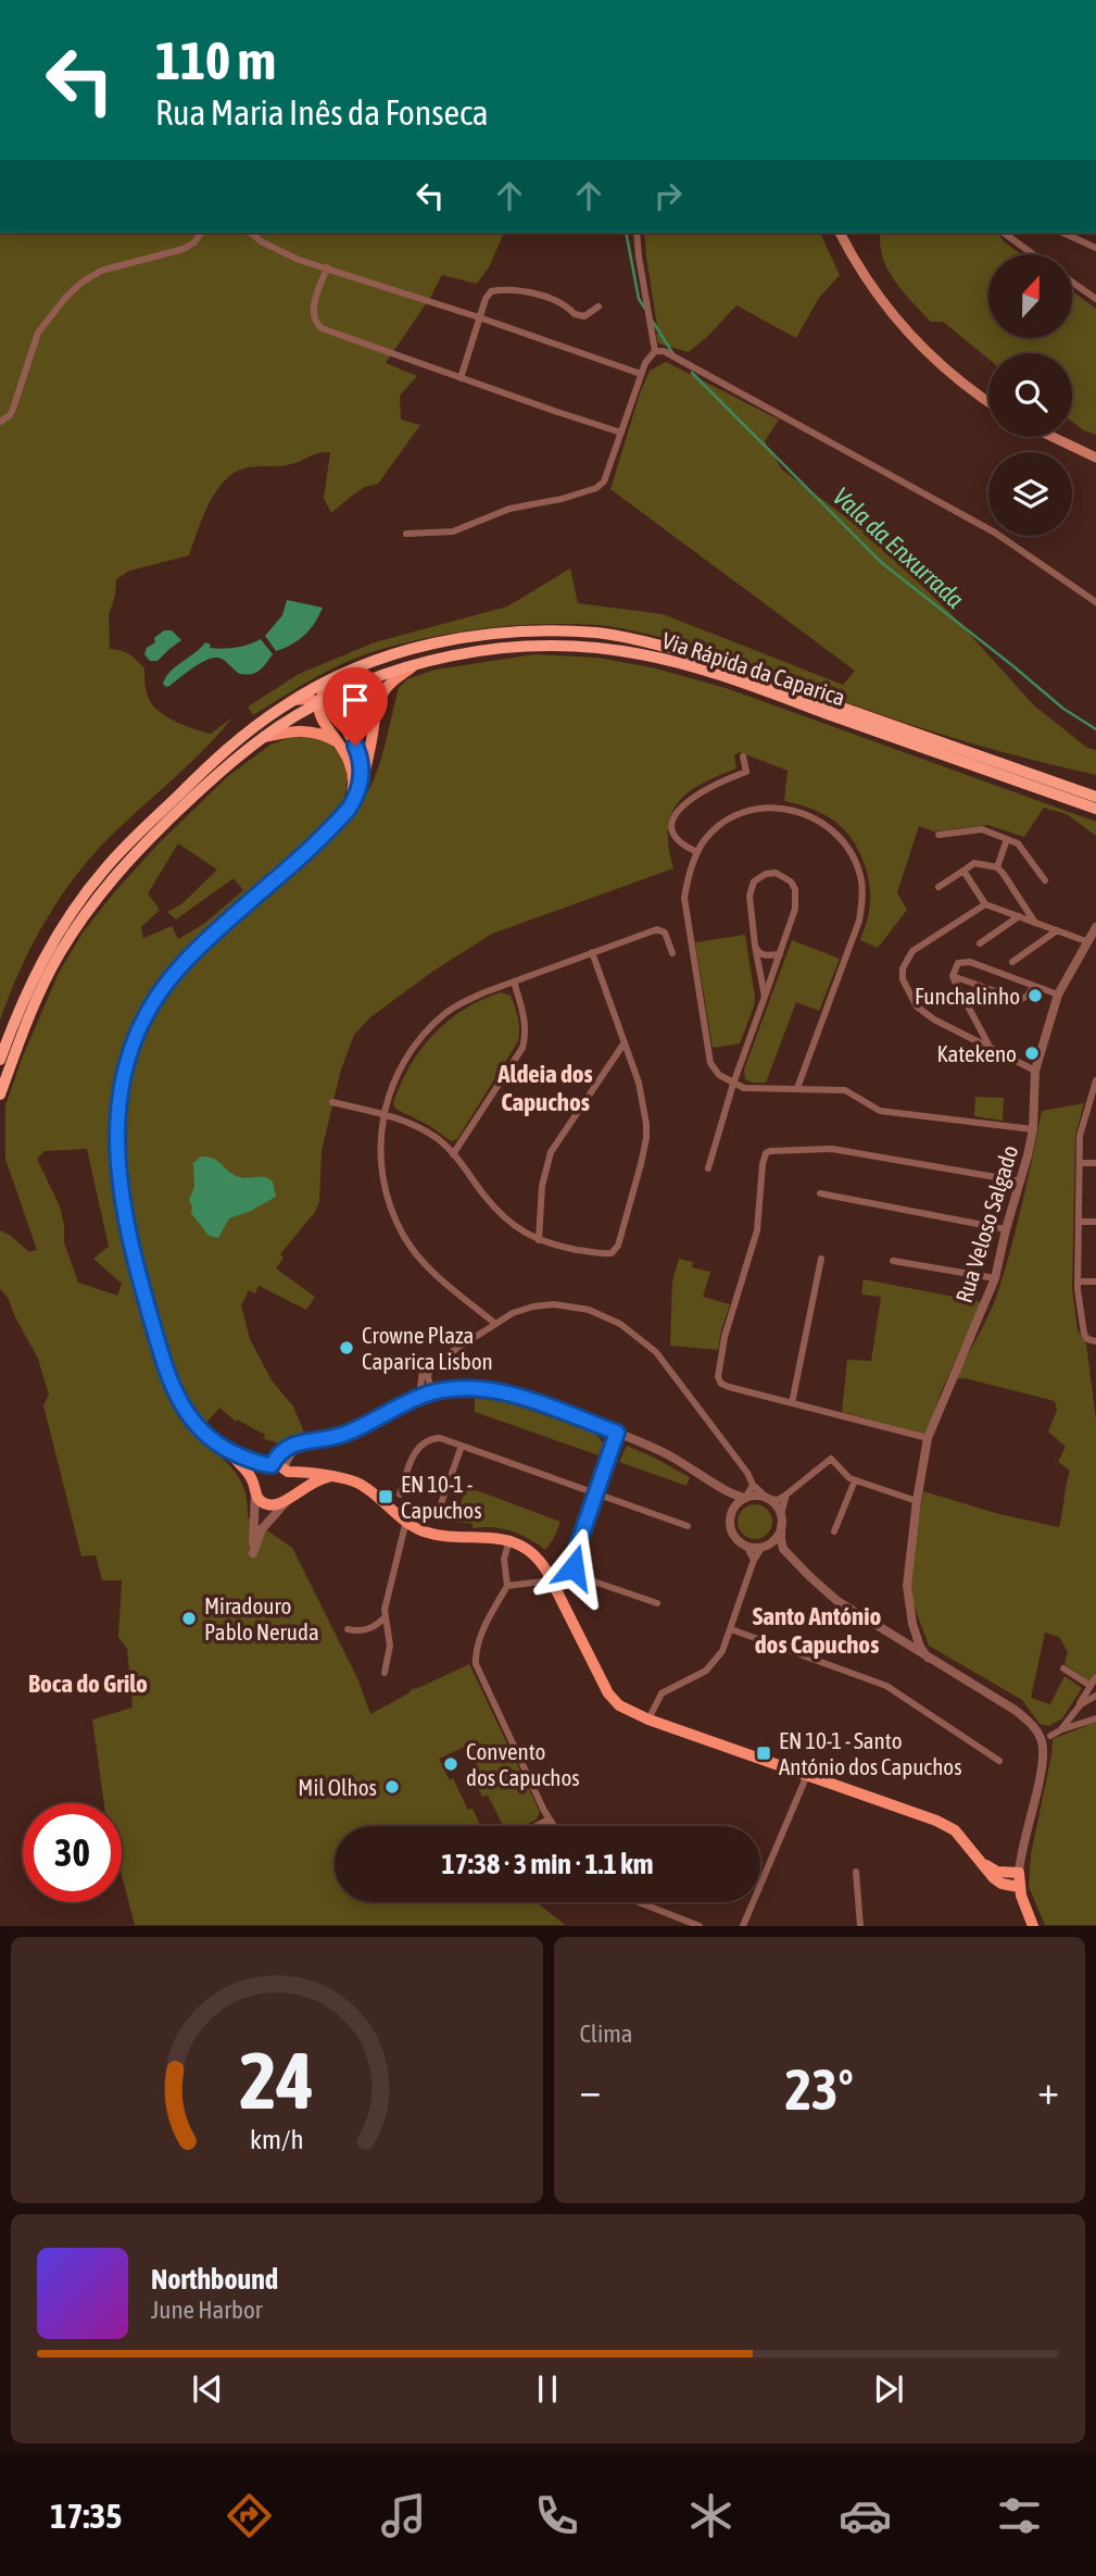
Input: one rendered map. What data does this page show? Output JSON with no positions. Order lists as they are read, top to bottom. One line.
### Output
{"streets":{"highway":["Via Rápida da Caparica"],"street":["Rua Veloso Salgado"]},"districts":["Aldeia dos Capuchos","Santo António dos Capuchos","Boca do Grilo"],"water":["Vala da Enxurrada"],"places":{"other":["Funchalinho","Katekeno","Crowne Plaza Caparica Lisbon","Miradouro Pablo Neruda","Convento dos Capuchos","Mil Olhos"],"transit":["EN 10-1 - Capuchos","EN 10-1 - Santo António dos Capuchos"]},"north":"top","page":{"turn":["110 m","Rua Maria Inês da Fonseca"],"limit":"30","trip":"17:38 · 3 min · 1.1 km","tile":"Clima","heat":["−","23°","+"],"song":["Northbound","June Harbor"],"tabs":"17:35","gauge":["24","km/h"]}}
